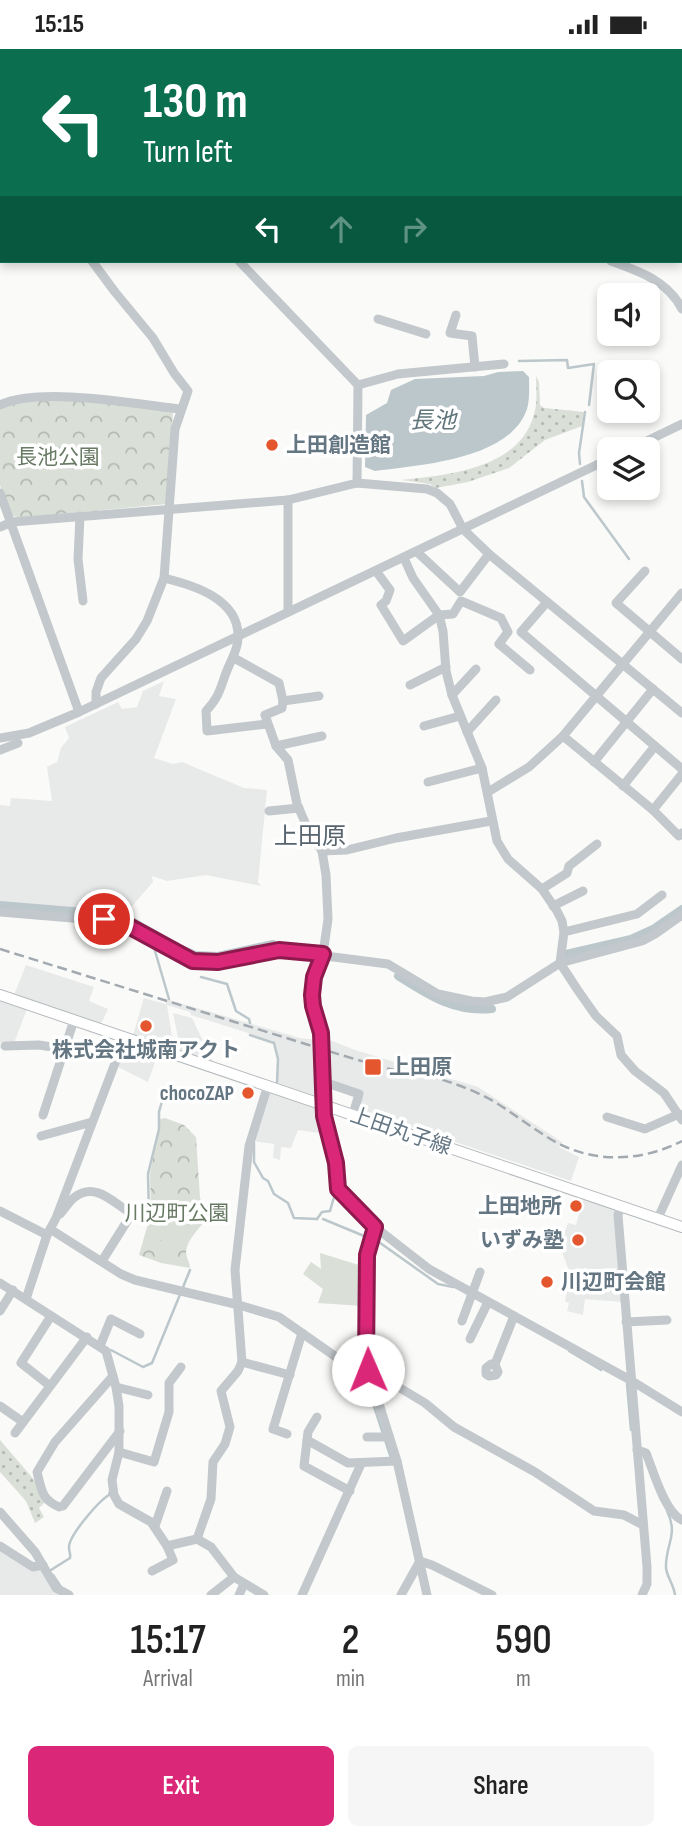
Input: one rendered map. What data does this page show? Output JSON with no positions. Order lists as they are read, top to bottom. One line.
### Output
{"streets":{"main road":["上田丸子線"]},"districts":["上田原"],"water":["長池"],"parks":["長池公園","川辺町公園"],"places":{"other":["上田創造館","株式会社城南アクト","chocoZAP","上田地所","いずみ塾","川辺町会館"],"transit":["上田原"]},"page":{"status":"15:15","turn":["130 m","Turn left"],"eta":["15:17","Arrival","2","min","590","m"],"buttons":["Exit","Share"]}}
